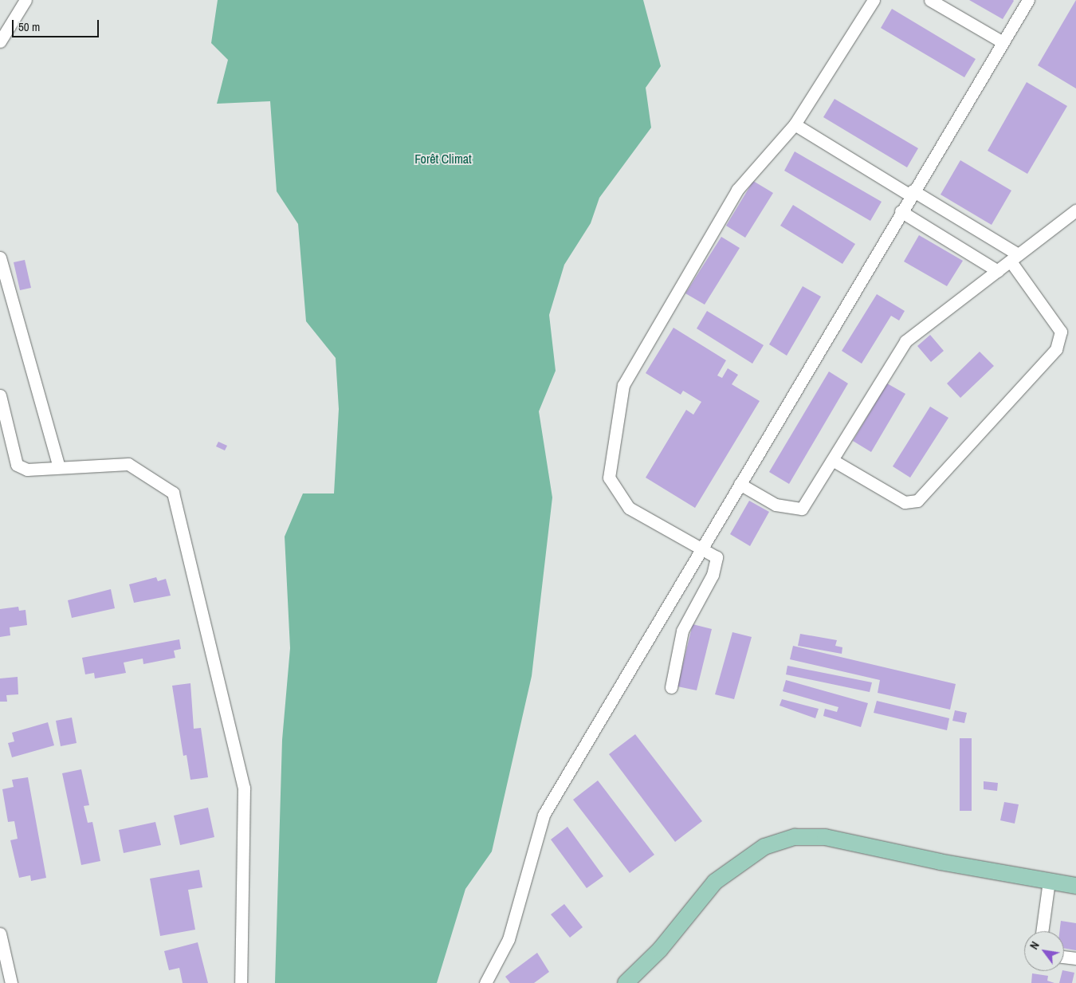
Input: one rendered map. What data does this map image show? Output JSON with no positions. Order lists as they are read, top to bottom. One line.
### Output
{"parks":["Forêt Climat"],"scale_bar":"50 m","north":"top left"}
